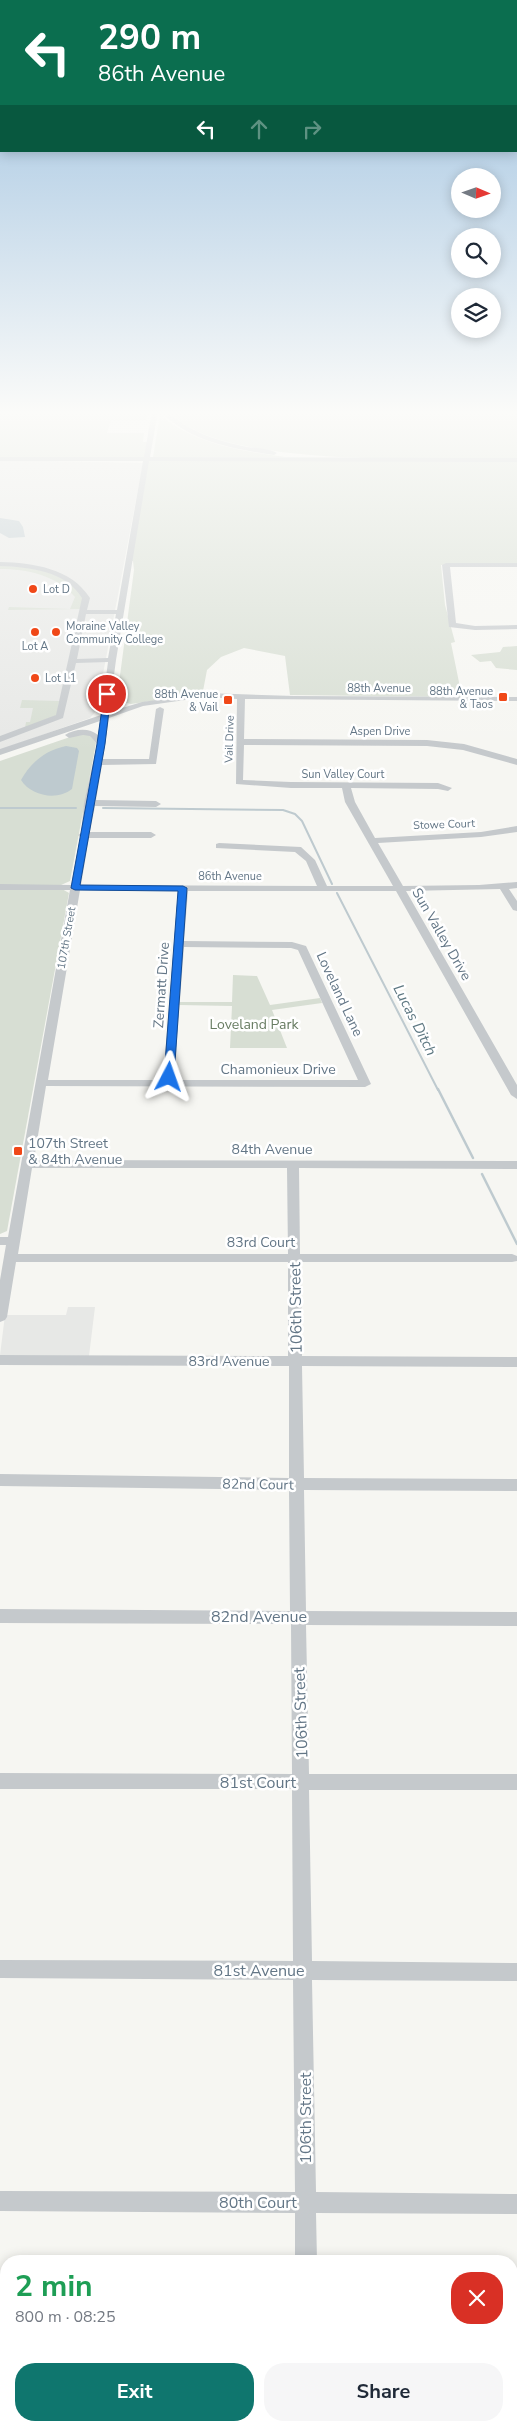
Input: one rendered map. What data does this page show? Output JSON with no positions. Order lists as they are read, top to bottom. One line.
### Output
{"streets":{"street":["88th Avenue","Aspen Drive","Vail Drive","Sun Valley Court","Stowe Court","86th Avenue","Sun Valley Drive","107th Street","Zermatt Drive","Loveland Lane","Chamonieux Drive","84th Avenue","83rd Court","106th Street","83rd Avenue","82nd Court","82nd Avenue","81st Court","81st Avenue","80th Court"]},"crossings":[["88th Avenue","Vail Drive"],["88th Avenue","107th Street"],["Aspen Drive","Vail Drive"],["Vail Drive","Sun Valley Court"],["Sun Valley Court","Sun Valley Drive"],["Stowe Court","Sun Valley Drive"],["86th Avenue","Sun Valley Drive"],["86th Avenue","107th Street"],["86th Avenue","Zermatt Drive"],["107th Street","Chamonieux Drive"],["107th Street","84th Avenue"],["107th Street","83rd Court"],["Zermatt Drive","Loveland Lane"],["Zermatt Drive","Chamonieux Drive"],["Loveland Lane","Chamonieux Drive"],["84th Avenue","106th Street"],["83rd Court","106th Street"],["106th Street","83rd Avenue"],["106th Street","82nd Court"],["106th Street","82nd Avenue"],["106th Street","81st Court"],["106th Street","81st Avenue"],["106th Street","80th Court"]],"water":["Lucas Ditch"],"parks":["Loveland Park"],"places":{"other":["Lot D","Lot A","Moraine Valley Community College","Lot L1"],"transit":["88th Avenue & Taos","88th Avenue & Vail","107th Street & 84th Avenue"]},"north":"right","page":{"turn":["290 m","86th Avenue"],"heading":["2 min","800 m · 08:25"],"buttons":["Exit","Share"]}}
